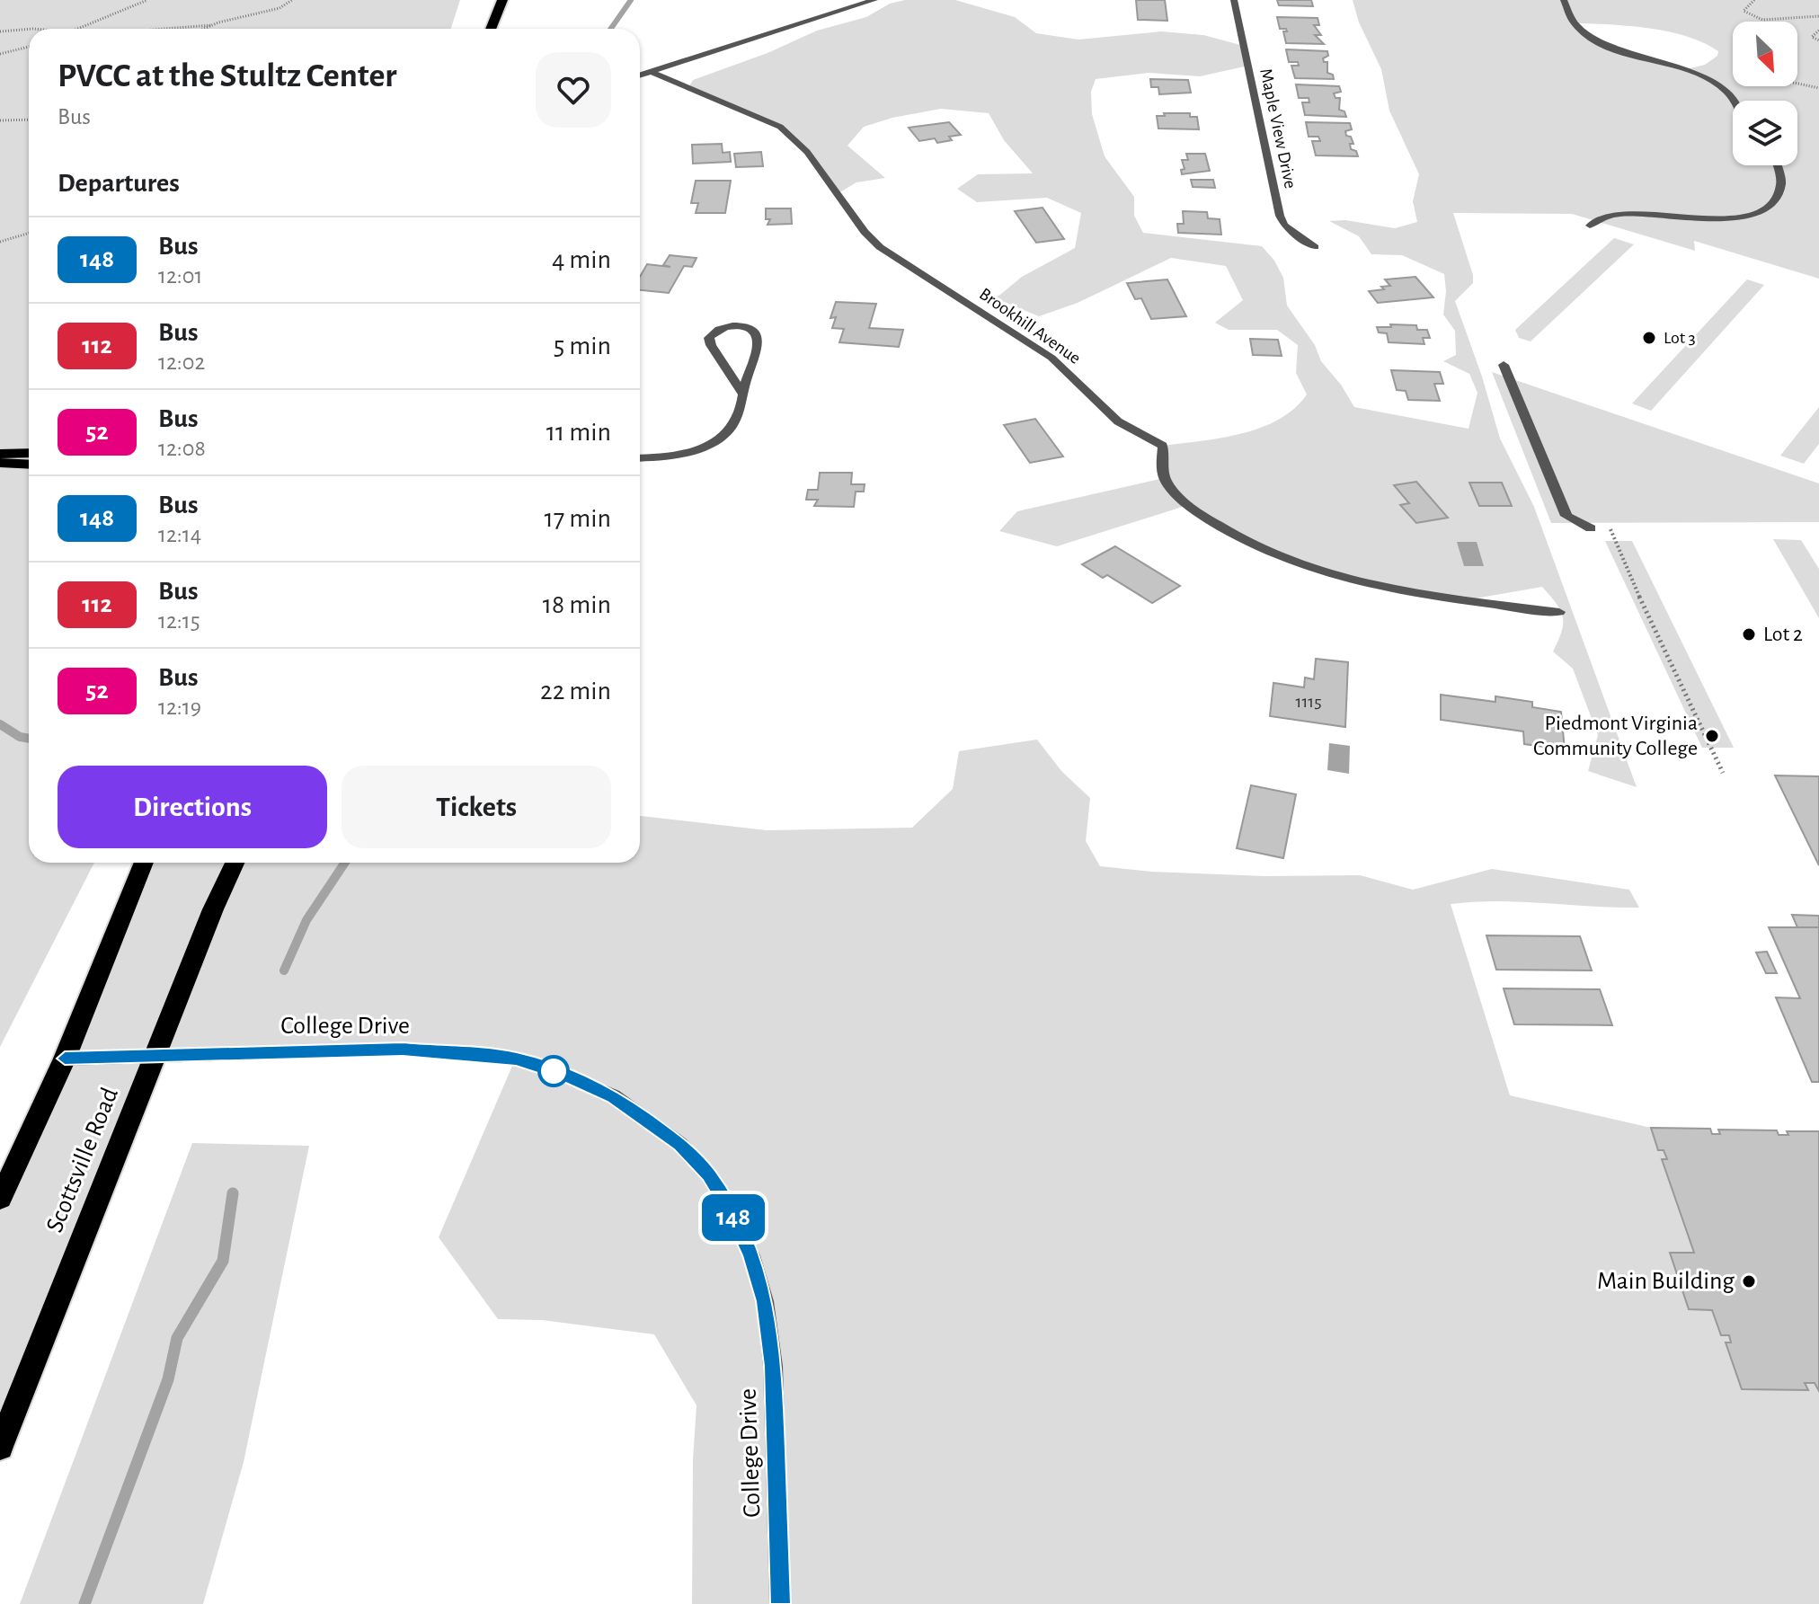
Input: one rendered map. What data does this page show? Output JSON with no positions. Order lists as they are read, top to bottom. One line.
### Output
{"streets":{"highway":["Scottsville Road"],"street":["Maple View Drive","Brookhill Avenue","College Drive"]},"crossings":[["College Drive","Scottsville Road"]],"places":["Lot 3","Lot 2","Piedmont Virginia Community College","Main Building"],"lines":["bus line 148"],"house_numbers":["1115"],"north":"bottom right","page":{"on_map":"148","heading":[["PVCC at the Stultz Center","Bus"],"Departures"],"list":[{"mark":"148","name":"Bus","note":"12:01","value":"4 min"},{"mark":"112","name":"Bus","note":"12:02","value":"5 min"},{"mark":"52","name":"Bus","note":"12:08","value":"11 min"},{"mark":"148","name":"Bus","note":"12:14","value":"17 min"},{"mark":"112","name":"Bus","note":"12:15","value":"18 min"},{"mark":"52","name":"Bus","note":"12:19","value":"22 min"}],"buttons":["Directions","Tickets"]}}
